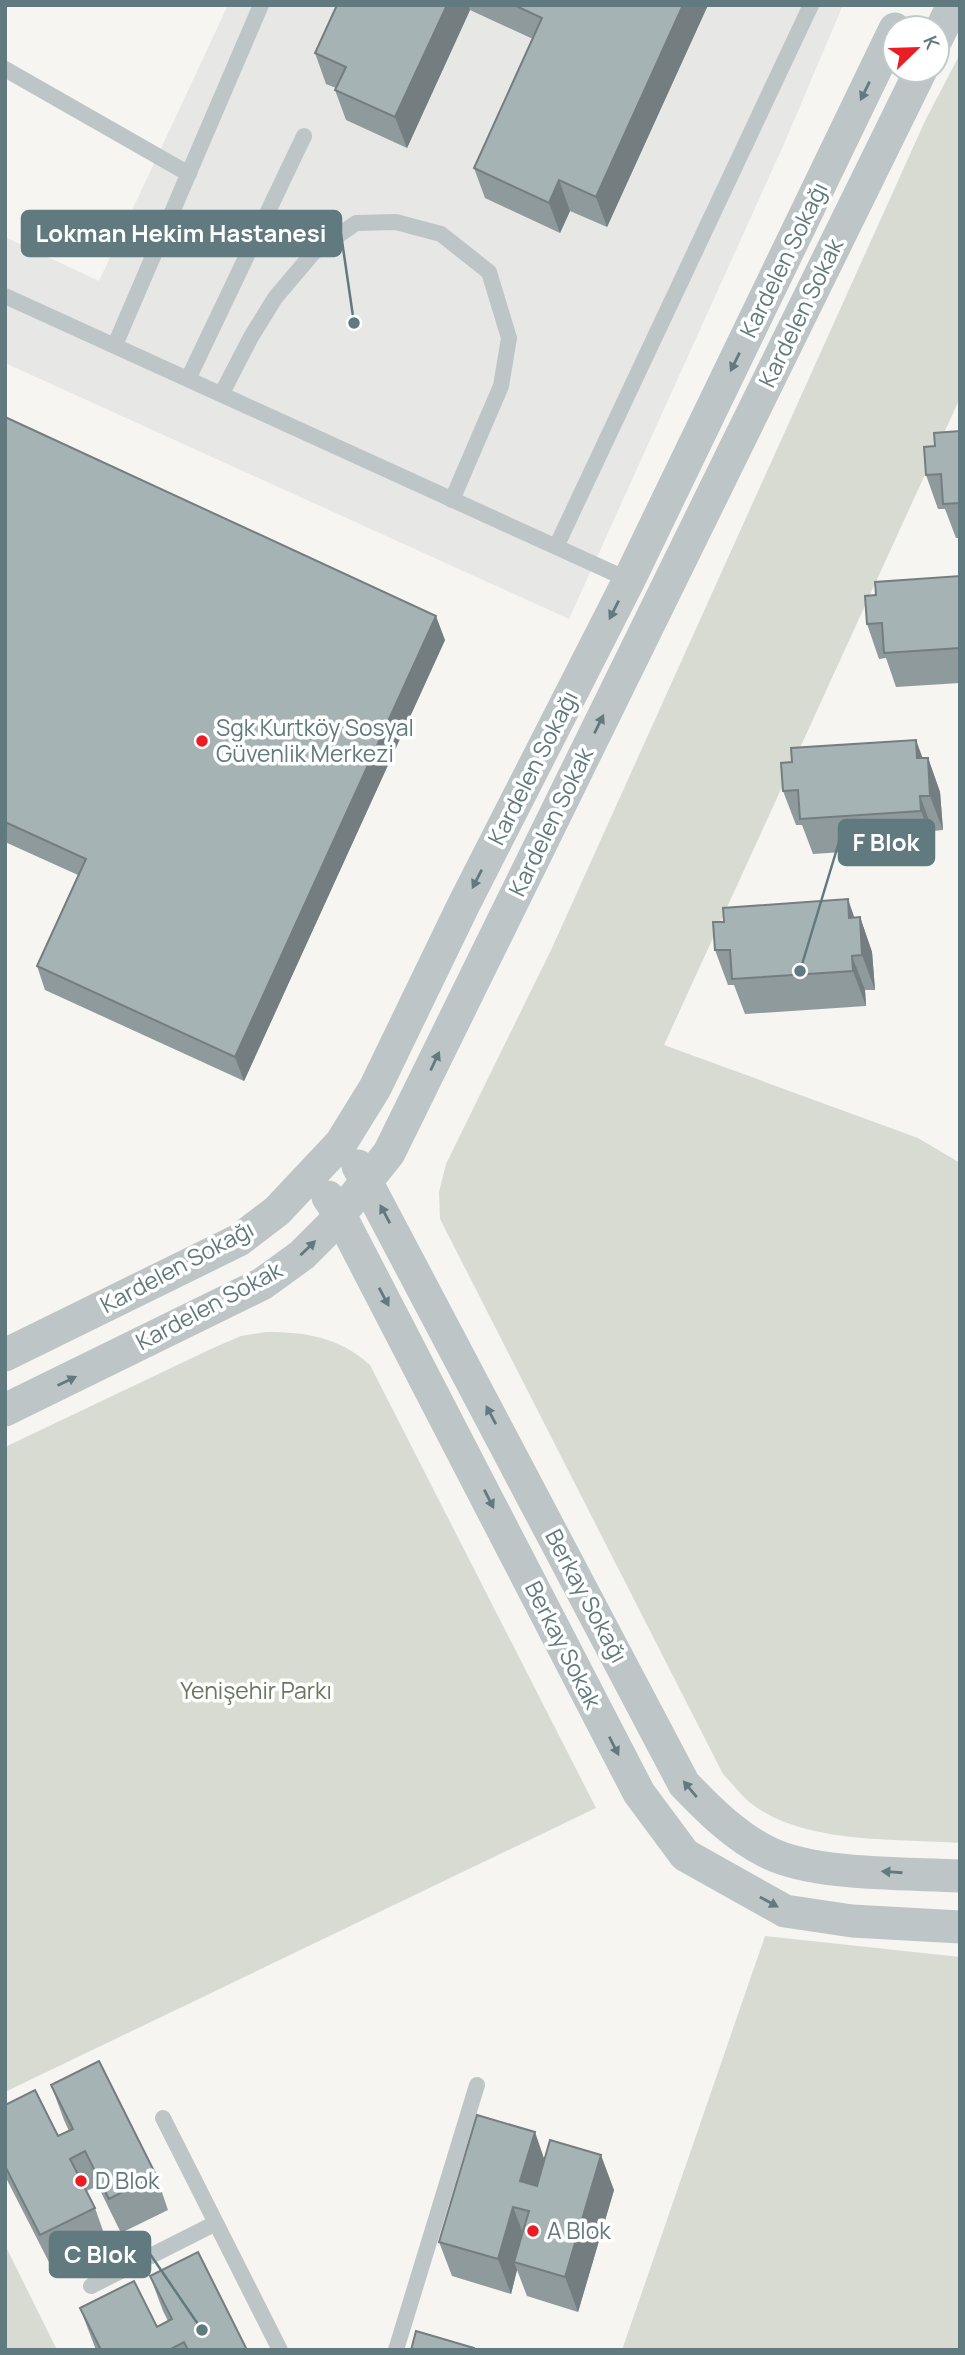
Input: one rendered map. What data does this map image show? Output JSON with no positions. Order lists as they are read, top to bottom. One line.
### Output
{"streets":{"street":["Kardelen Sokağı","Kardelen Sokak","Berkay Sokağı","Berkay Sokak"]},"crossings":[["Kardelen Sokağı","Berkay Sokağı"],["Kardelen Sokağı","Berkay Sokak"],["Kardelen Sokak","Berkay Sokağı"],["Kardelen Sokak","Berkay Sokak"]],"one_way":["Kardelen Sokağı","Kardelen Sokak","Berkay Sokağı","Berkay Sokak"],"parks":["Yenişehir Parkı"],"places":["Lokman Hekim Hastanesi","Sgk Kurtköy Sosyal Güvenlik Merkezi","F Blok","D Blok","A Blok","C Blok"],"north":"top right"}
